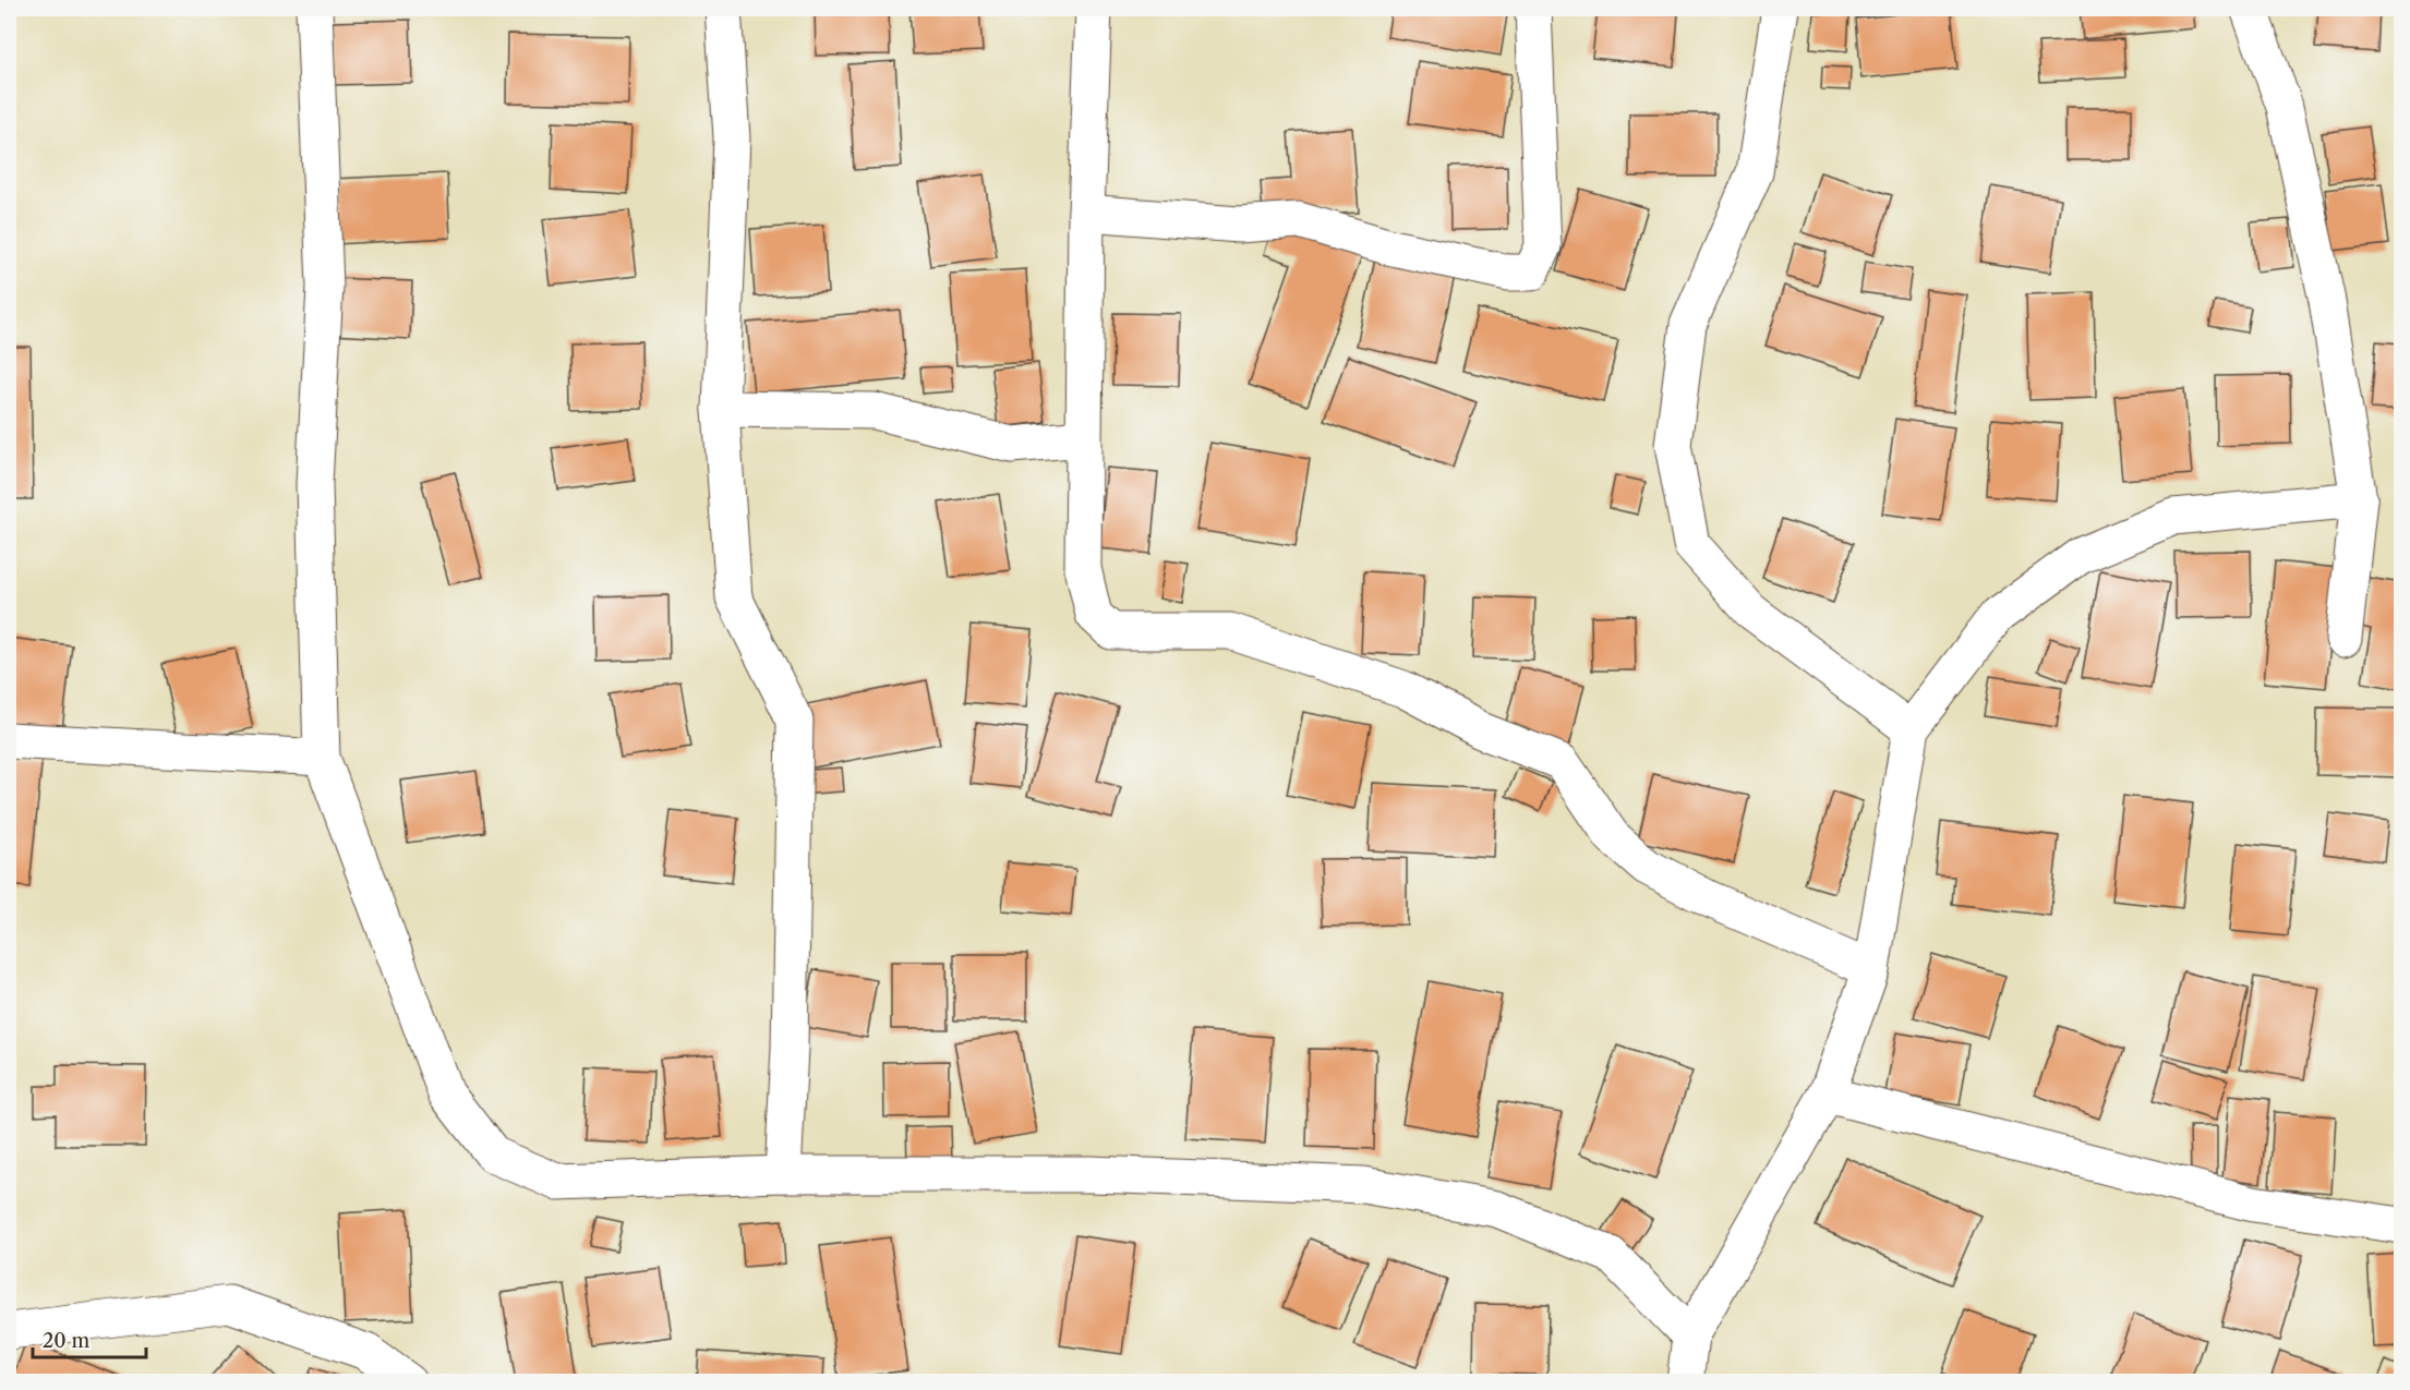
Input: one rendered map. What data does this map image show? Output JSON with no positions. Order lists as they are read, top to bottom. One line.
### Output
{"scale_bar":"20 m"}
